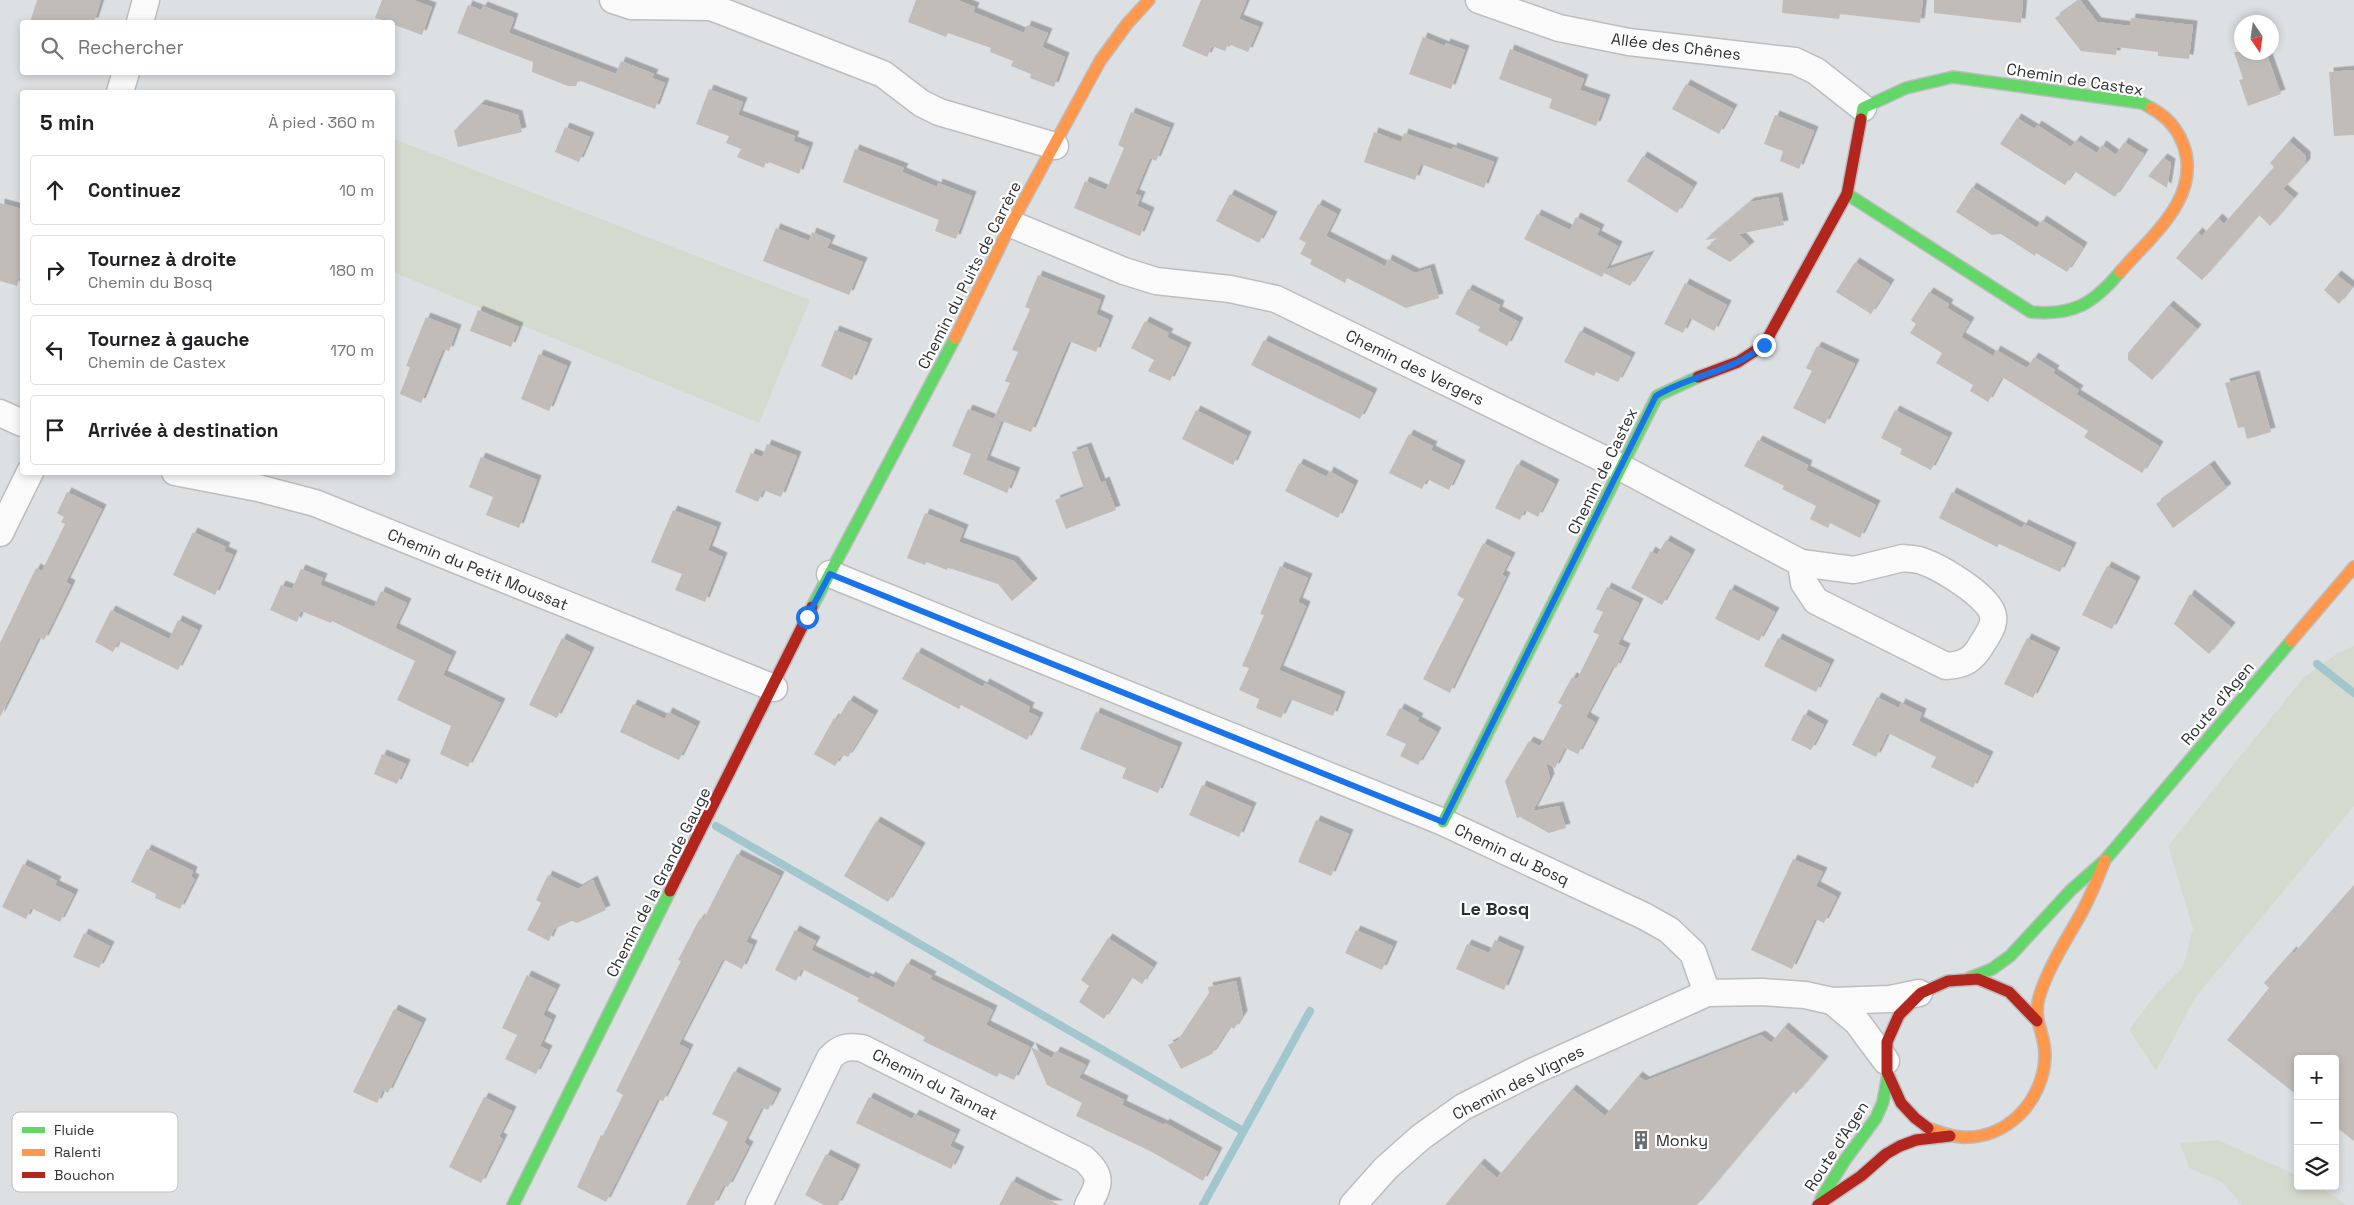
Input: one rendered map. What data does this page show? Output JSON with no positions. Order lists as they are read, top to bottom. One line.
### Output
{"streets":{"street":["Allée des Chênes","Chemin de Castex","Chemin du Puits de Carrère","Chemin des Vergers","Chemin du Petit Moussat","Route d'Agen","Chemin du Bosq","Chemin de la Grande Gauge","Chemin des Vignes","Chemin du Tannat"]},"crossings":[["Allée des Chênes","Chemin de Castex"],["Chemin de Castex","Chemin des Vergers"],["Chemin de Castex","Chemin du Bosq"],["Chemin du Puits de Carrère","Chemin des Vergers"],["Chemin du Puits de Carrère","Chemin du Bosq"],["Chemin du Puits de Carrère","Chemin de la Grande Gauge"],["Chemin du Petit Moussat","Chemin de la Grande Gauge"],["Chemin du Bosq","Chemin de la Grande Gauge"],["Chemin du Bosq","Chemin des Vignes"]],"districts":["Le Bosq"],"places":{"building":["Monky"]},"legend":["Fluide","Ralenti","Bouchon"],"north":"bottom","page":{"search":"Rechercher","heading":["5 min","À pied · 360 m"],"list":[["Continuez","10 m"],["Tournez à droite","Chemin du Bosq","180 m"],["Tournez à gauche","Chemin de Castex","170 m"],"Arrivée à destination"],"map_buttons":["+","−"]}}
